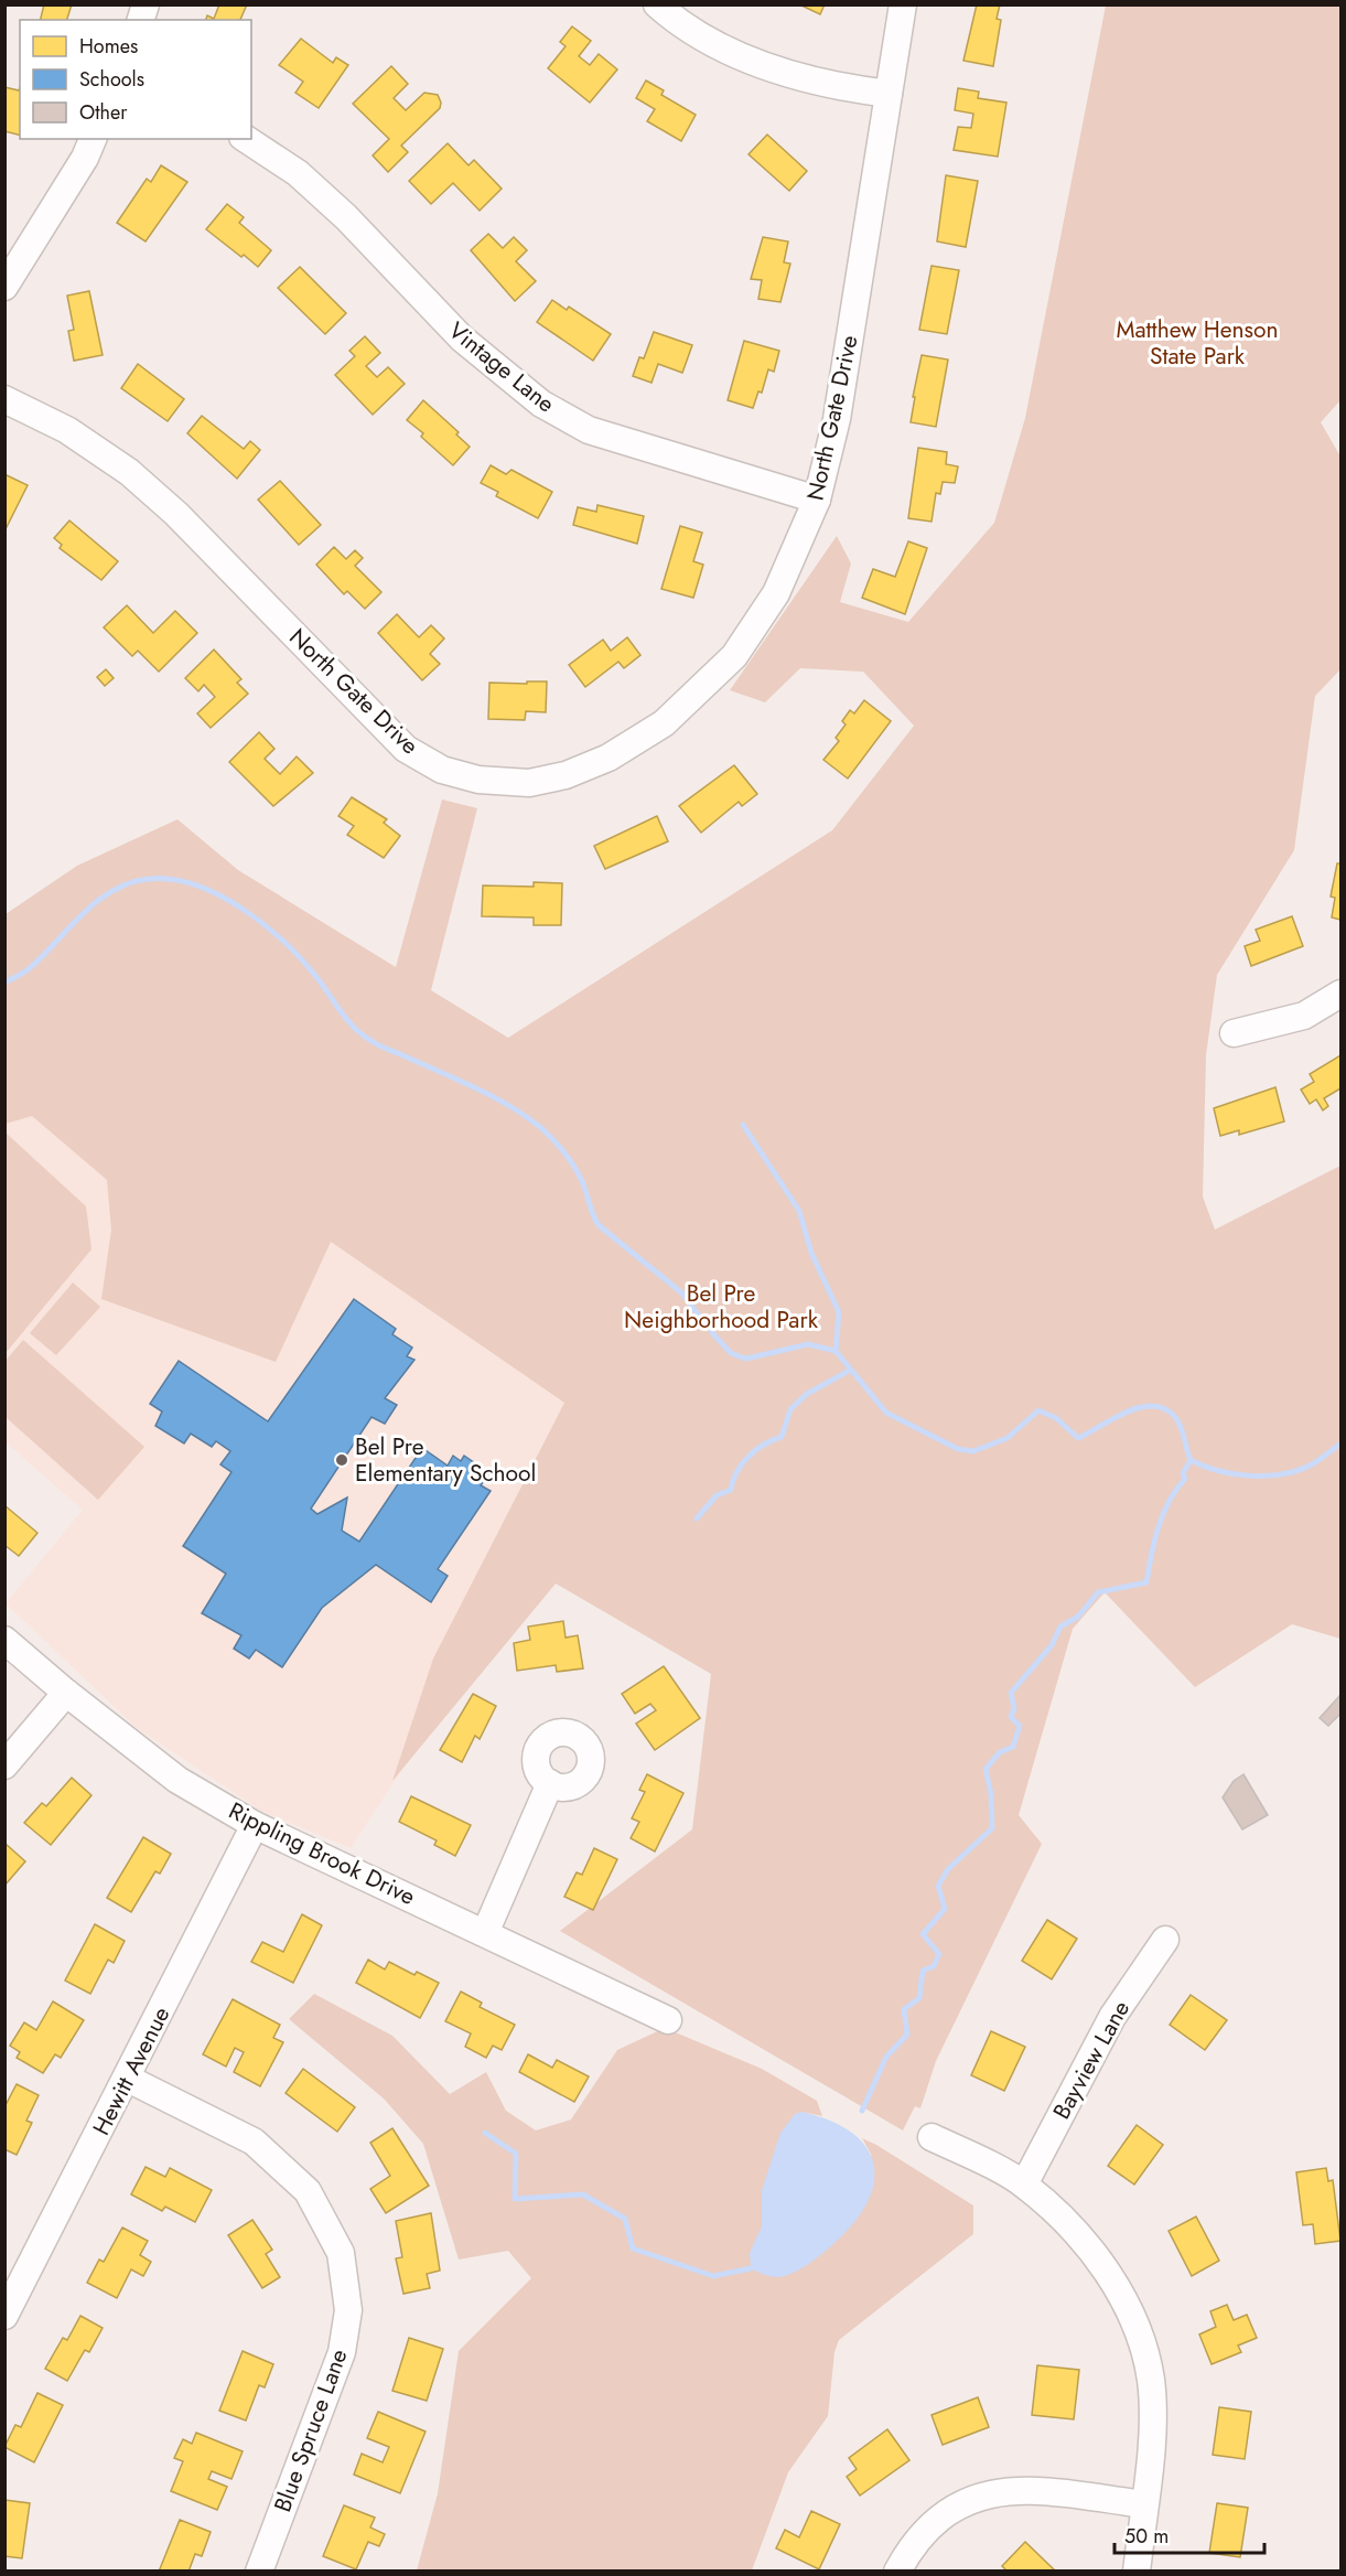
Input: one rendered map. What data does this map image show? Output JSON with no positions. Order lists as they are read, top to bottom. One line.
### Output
{"streets":{"street":["Vintage Lane","North Gate Drive","Rippling Brook Drive","Bayview Lane","Hewitt Avenue","Blue Spruce Lane"]},"crossings":[["Vintage Lane","North Gate Drive"],["Rippling Brook Drive","Hewitt Avenue"],["Hewitt Avenue","Blue Spruce Lane"]],"parks":["Matthew Henson State Park","Bel Pre Neighborhood Park"],"places":["Bel Pre Elementary School"],"legend":["Homes","Schools","Other"],"scale_bar":"50 m"}
